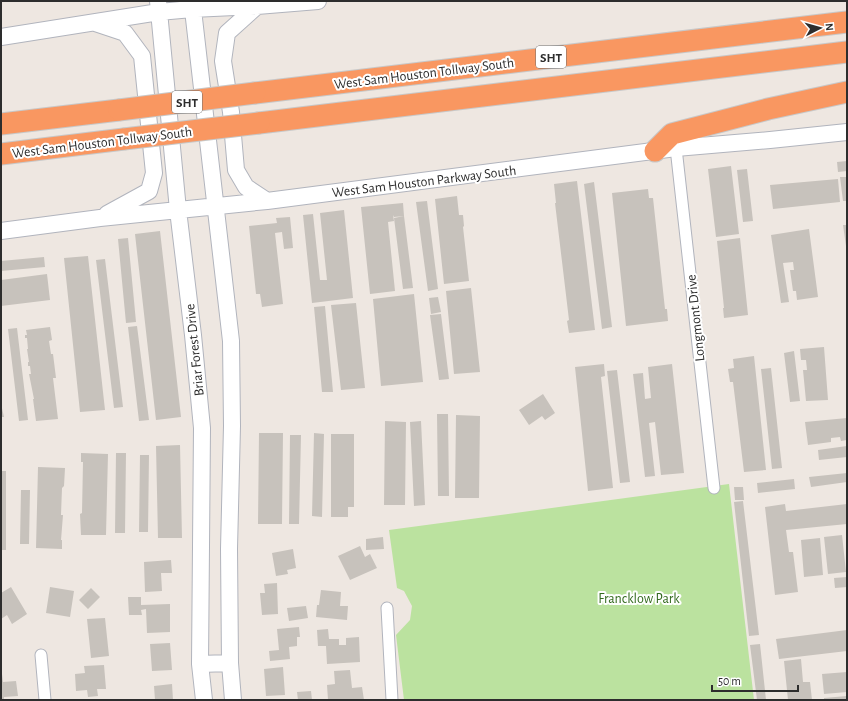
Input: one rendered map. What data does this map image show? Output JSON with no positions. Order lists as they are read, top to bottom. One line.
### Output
{"streets":{"highway":["SHT","West Sam Houston Tollway South"],"main road":["West Sam Houston Parkway South","Briar Forest Drive"],"street":["Longmont Drive"]},"crossings":[["West Sam Houston Parkway South","Longmont Drive"],["West Sam Houston Parkway South","Briar Forest Drive"]],"parks":["Francklow Park"],"scale_bar":"50 m","north":"right"}
